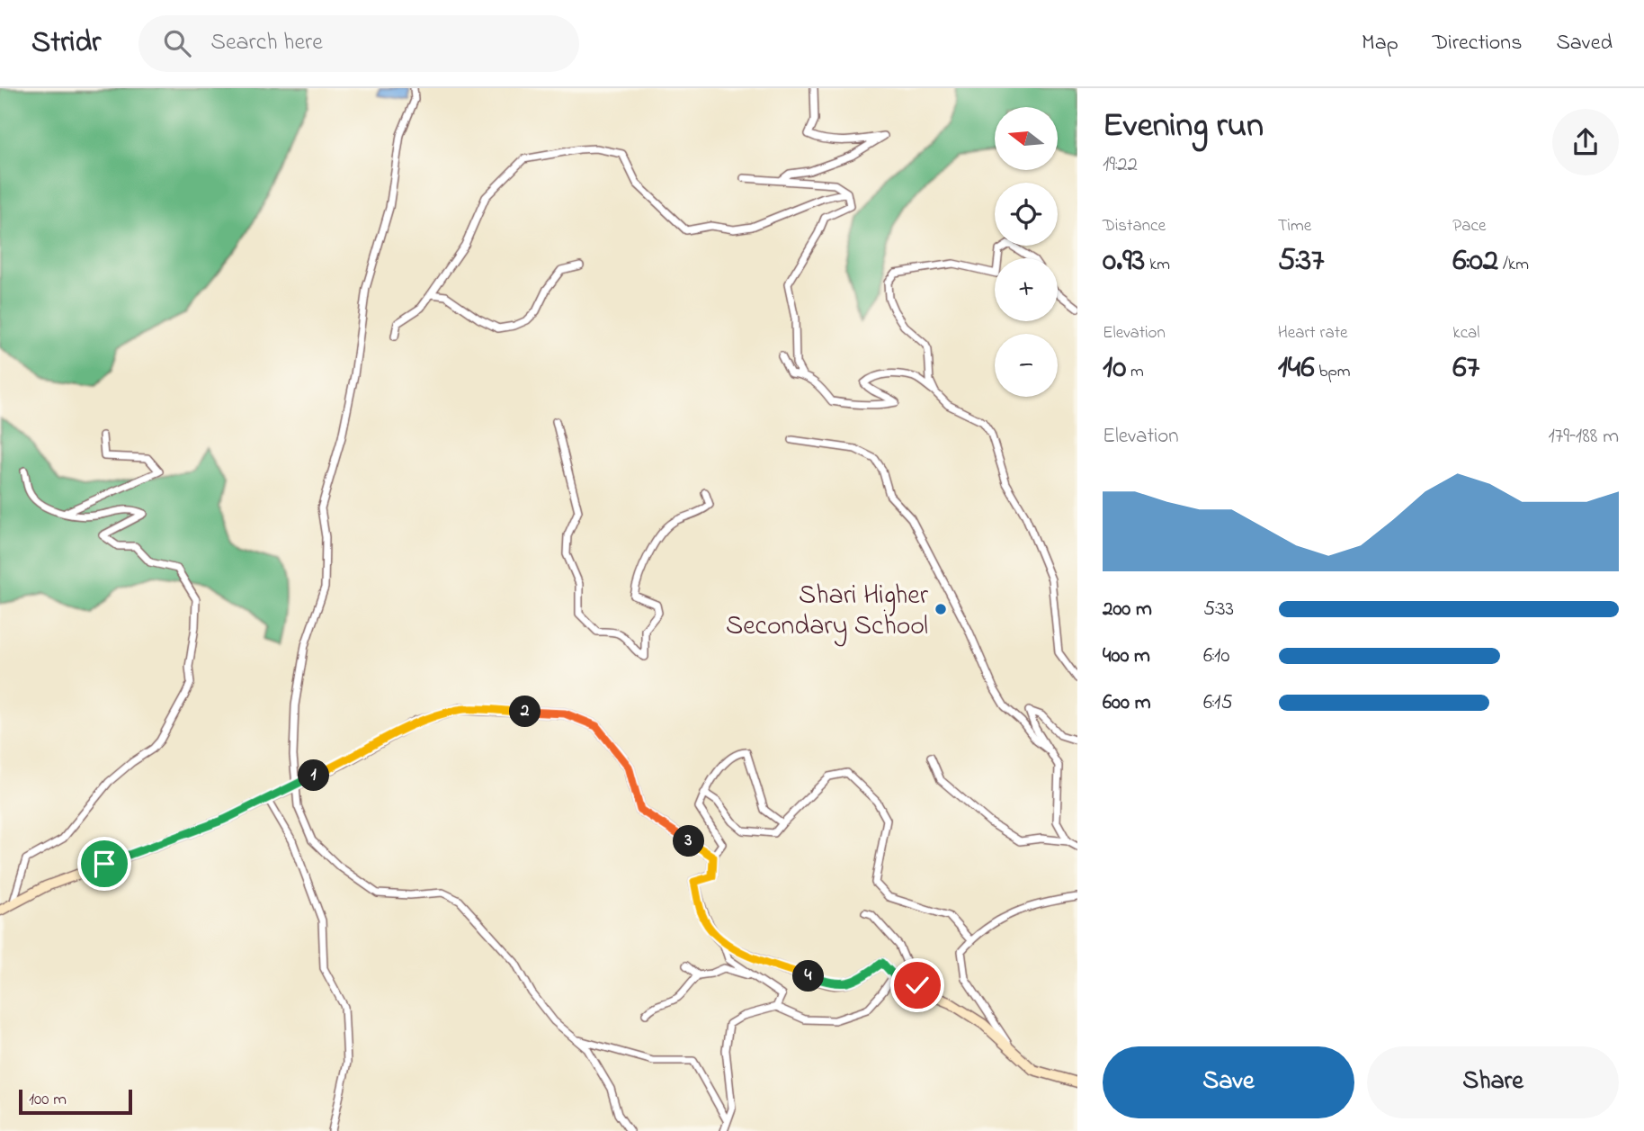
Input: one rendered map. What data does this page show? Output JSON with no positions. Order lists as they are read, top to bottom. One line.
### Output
{"places":["Shari Higher Secondary School"],"scale_bar":"100 m","north":"left","page":{"header":"Stridr","search":"Search here","nav":["Map","Directions","Saved"],"heading":["Evening run","19:22"],"map_buttons":["+","−"],"stats":[["Distance","0.93 km"],["Time","5:37"],["Pace","6:02 /km"],["Elevation","10 m"],["Heart rate","146 bpm"],["kcal","67"]],"chart":["Elevation","179–188 m"],"list":[{"name":"200 m","note":"5:33"},{"name":"400 m","note":"6:10"},{"name":"600 m","note":"6:15"}],"pins":["2","1","3","4"],"buttons":["Save","Share"],"scale":"100 m"}}
